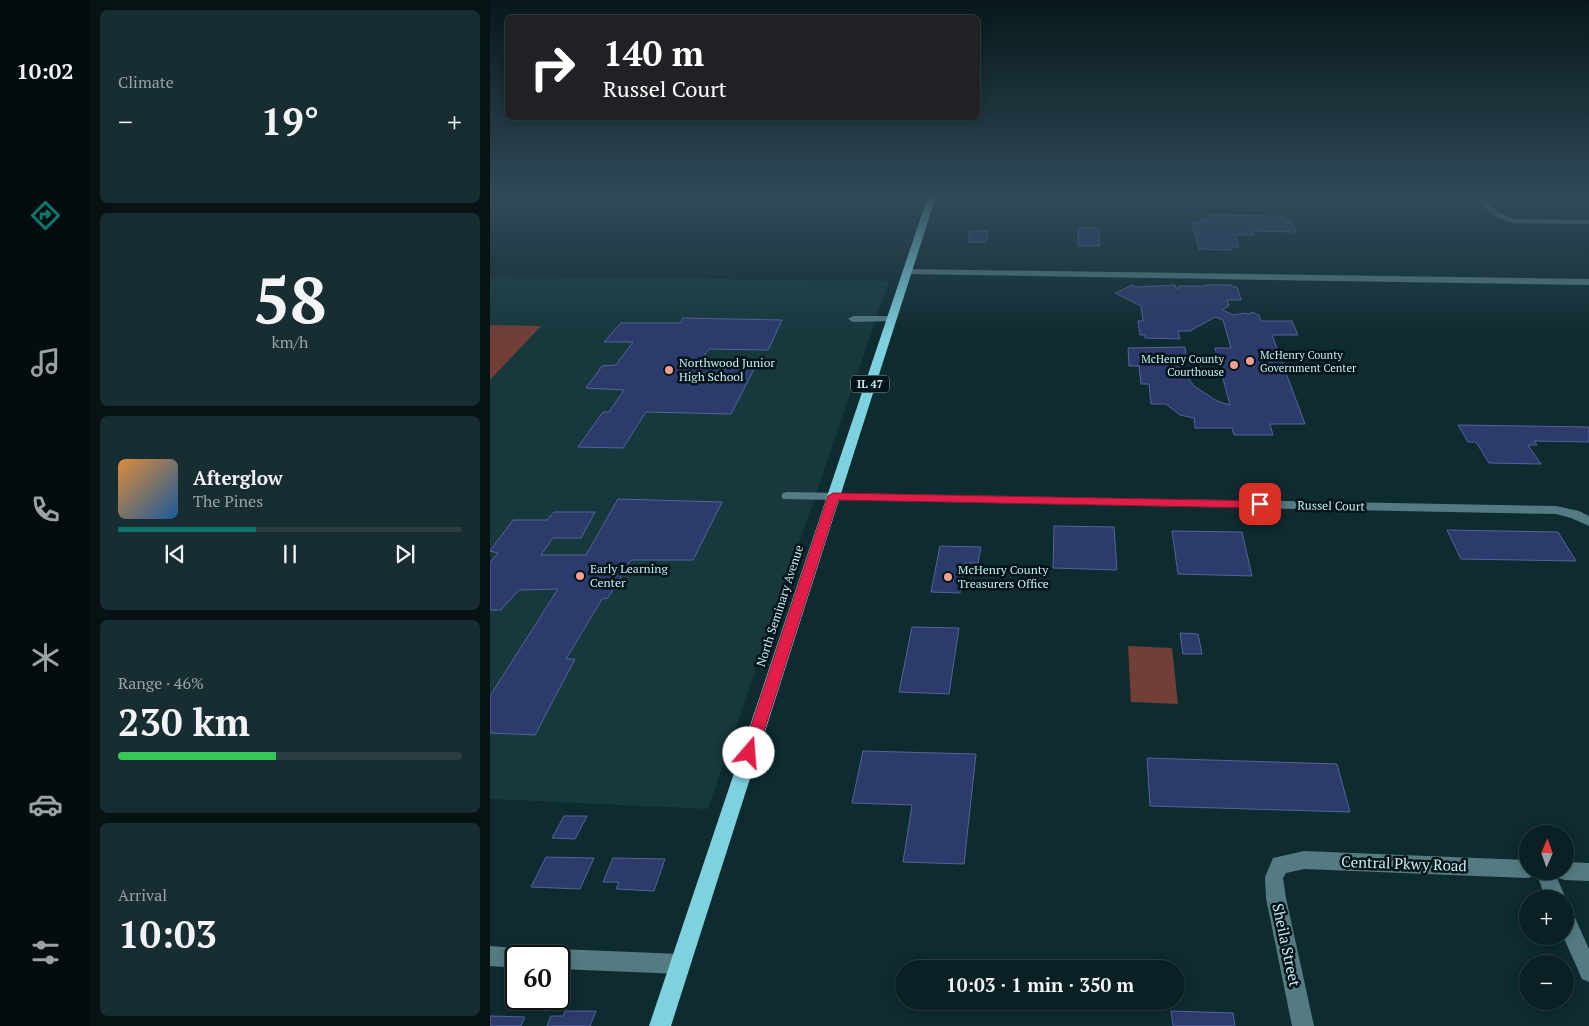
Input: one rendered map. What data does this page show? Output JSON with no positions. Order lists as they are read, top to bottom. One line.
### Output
{"streets":{"main road":["IL 47","North Seminary Avenue"],"street":["Russel Court","Central Pkwy Road","Sheila Street"]},"crossings":[["Russel Court","North Seminary Avenue"],["Central Pkwy Road","Sheila Street"]],"places":["McHenry County Government Center","McHenry County Courthouse","Northwood Junior High School","Early Learning Center","McHenry County Treasurers Office"],"north":"top","page":{"tabs":"10:02","tile":["Climate",["58","km/h"],["Range · 46%","230 km"],["Arrival","10:03"]],"turn":["140 m","Russel Court"],"heat":["−","19°","+"],"song":["Afterglow","The Pines"],"map_buttons":["+","−"],"limit":"60","trip":"10:03 · 1 min · 350 m"}}
